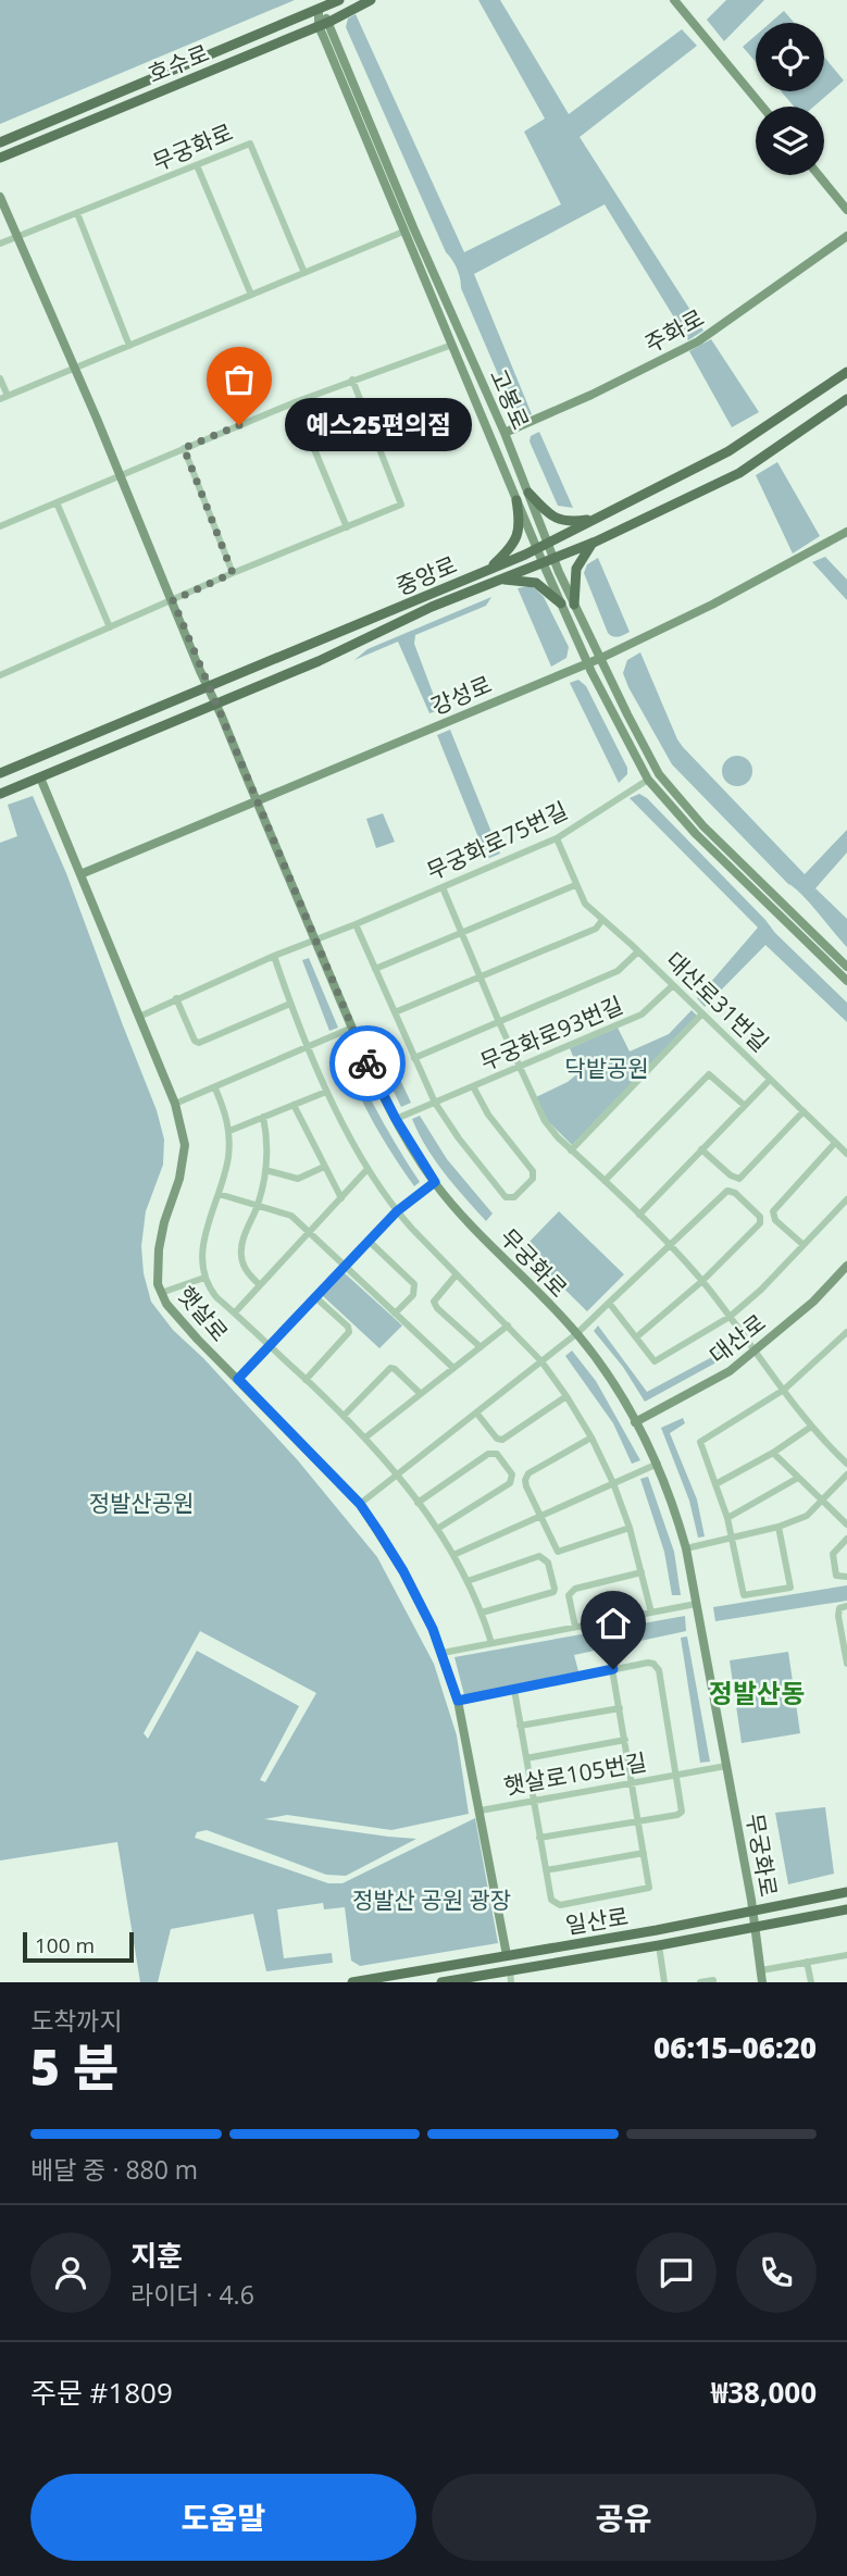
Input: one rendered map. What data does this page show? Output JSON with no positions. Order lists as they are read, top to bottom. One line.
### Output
{"streets":{"main road":["호수로","무궁화로","주화로","고봉로","중앙로","강성로","햇살로","대산로","일산로"],"street":["무궁화로75번길","대산로31번길","무궁화로93번길","햇살로105번길"]},"crossings":[["호수로","고봉로"],["무궁화로","중앙로"],["무궁화로","강성로"],["무궁화로","무궁화로75번길"],["무궁화로","무궁화로93번길"],["무궁화로","대산로"],["무궁화로","햇살로105번길"],["무궁화로","일산로"],["주화로","고봉로"],["고봉로","중앙로"],["고봉로","강성로"],["고봉로","무궁화로75번길"],["중앙로","햇살로"],["강성로","햇살로"],["무궁화로75번길","대산로31번길"],["무궁화로75번길","햇살로"],["대산로31번길","무궁화로93번길"],["햇살로","햇살로105번길"],["햇살로","일산로"]],"districts":["정발산동"],"parks":["닥밭공원","정발산공원","정발산 공원 광장"],"places":["예스25편의점"],"scale_bar":"100 m","page":{"bubble":"예스25편의점","scale":"100 m","heading":["5 분","도착까지","06:15–06:20"],"panel":["지훈","라이더 · 4.6","주문 #1809","₩38,000"],"bar":"배달 중 · 880 m","buttons":["도움말","공유"]}}
